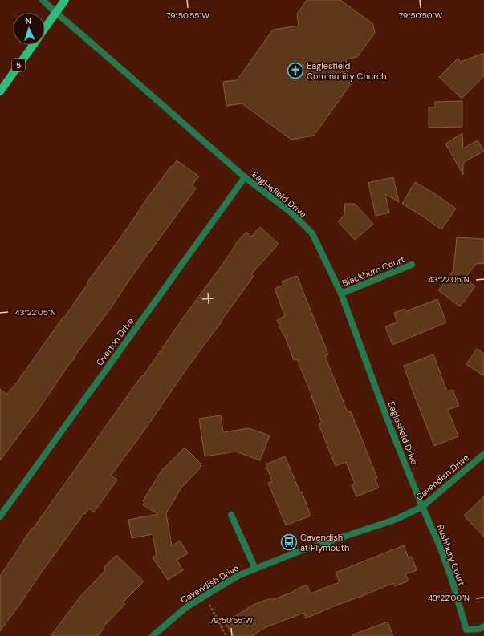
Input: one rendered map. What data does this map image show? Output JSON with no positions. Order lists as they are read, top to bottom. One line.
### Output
{"streets":{"main road":["5"],"street":["Eaglesfield Drive","Blackburn Court","Overton Drive","Cavendish Drive","Rushbury Court"]},"crossings":[["5","Eaglesfield Drive"],["Eaglesfield Drive","Blackburn Court"],["Eaglesfield Drive","Overton Drive"],["Eaglesfield Drive","Cavendish Drive"],["Eaglesfield Drive","Rushbury Court"],["Cavendish Drive","Rushbury Court"]],"places":{"church":["Eaglesfield Community Church"],"bus stop":["Cavendish at Plymouth"]},"north":"top","coordinates":["79°50'55\"W","79°50'50\"W","43°22'05\"N","43°22'00\"N"]}
